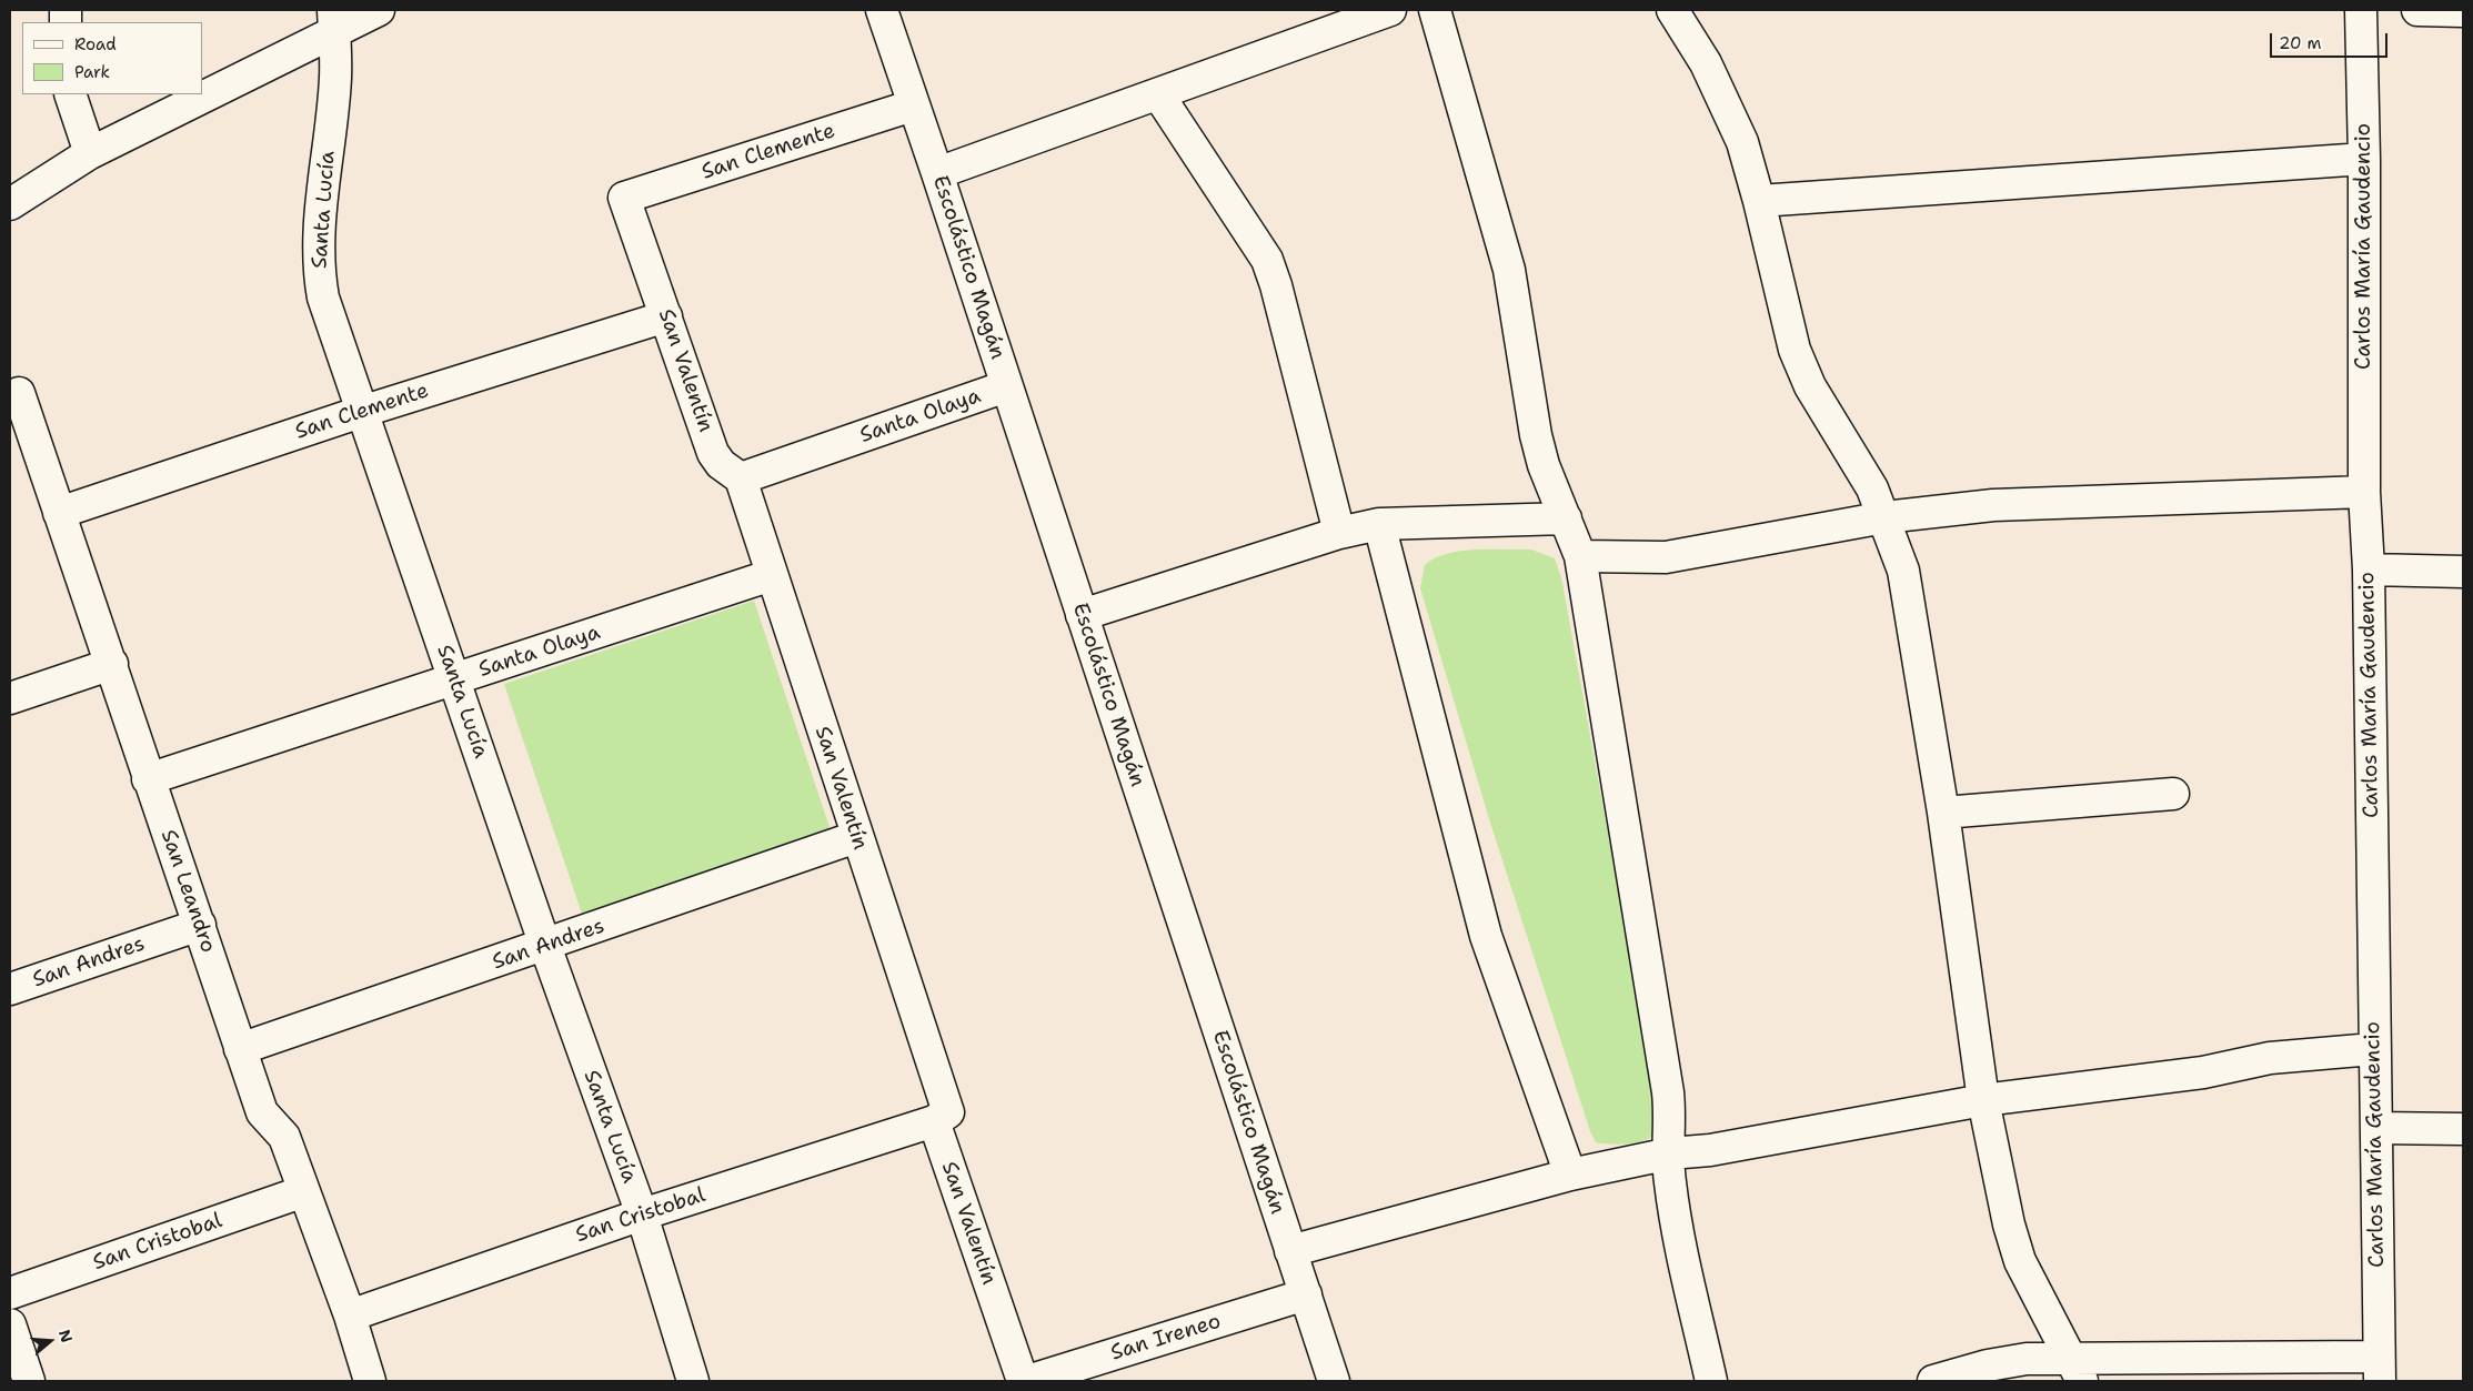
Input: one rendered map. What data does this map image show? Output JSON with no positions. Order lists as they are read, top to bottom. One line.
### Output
{"streets":{"street":["San Clemente","Santa Lucía","Carlos María Gaudencio","Escolástico Magán","San Valentín","Santa Olaya","San Leandro","San Andres","San Cristobal","San Ireneo"]},"crossings":[["San Clemente","Santa Lucía"],["San Clemente","Escolástico Magán"],["San Clemente","San Valentín"],["San Clemente","San Leandro"],["Santa Lucía","Santa Olaya"],["Santa Lucía","San Andres"],["Santa Lucía","San Cristobal"],["Escolástico Magán","Santa Olaya"],["Escolástico Magán","San Ireneo"],["San Valentín","Santa Olaya"],["San Valentín","San Andres"],["San Valentín","San Cristobal"],["Santa Olaya","San Leandro"],["San Leandro","San Andres"],["San Leandro","San Cristobal"]],"legend":["Road","Park"],"scale_bar":"20 m","north":"right"}
